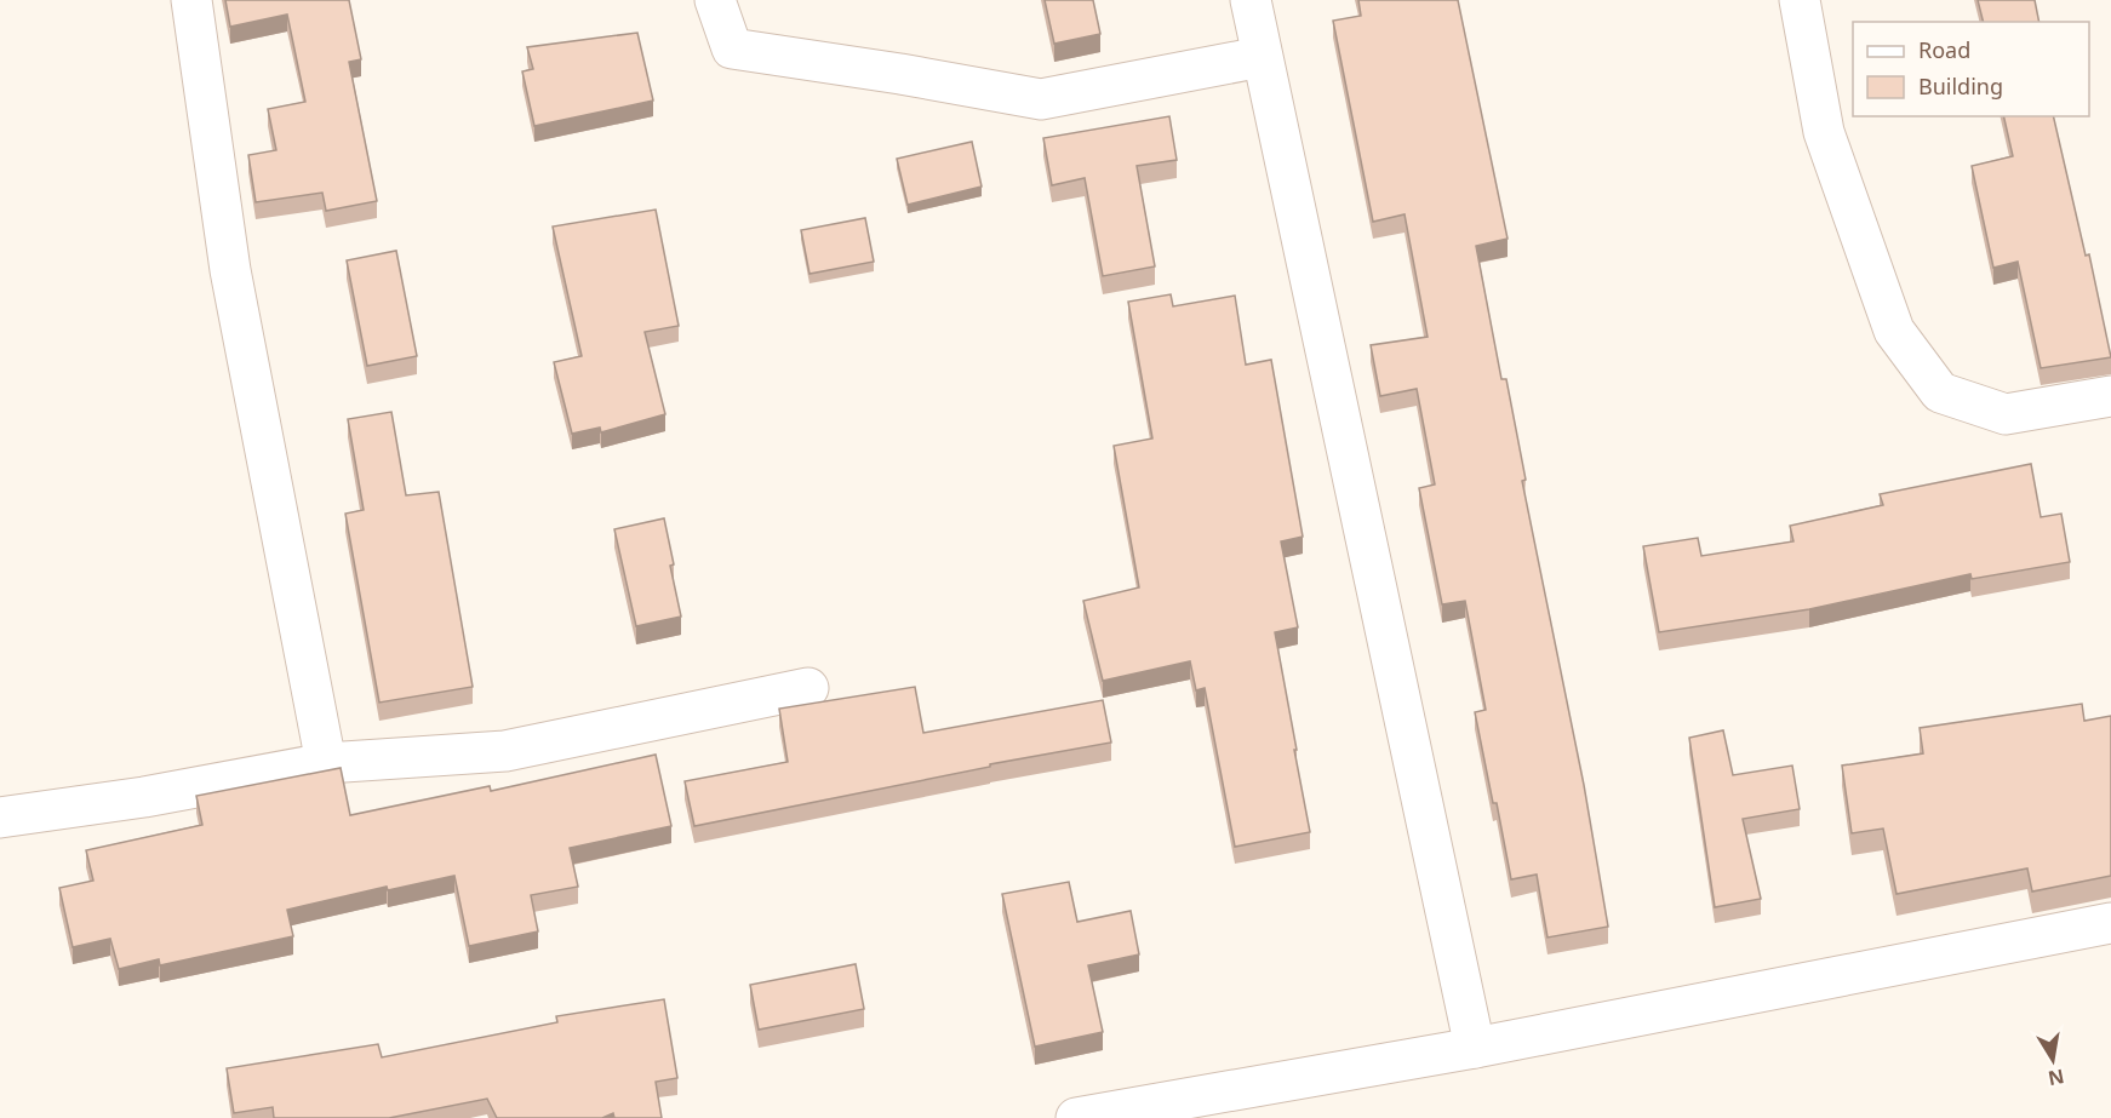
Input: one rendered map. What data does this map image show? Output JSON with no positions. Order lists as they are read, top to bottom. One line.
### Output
{"legend":["Road","Building"],"north":"bottom"}
